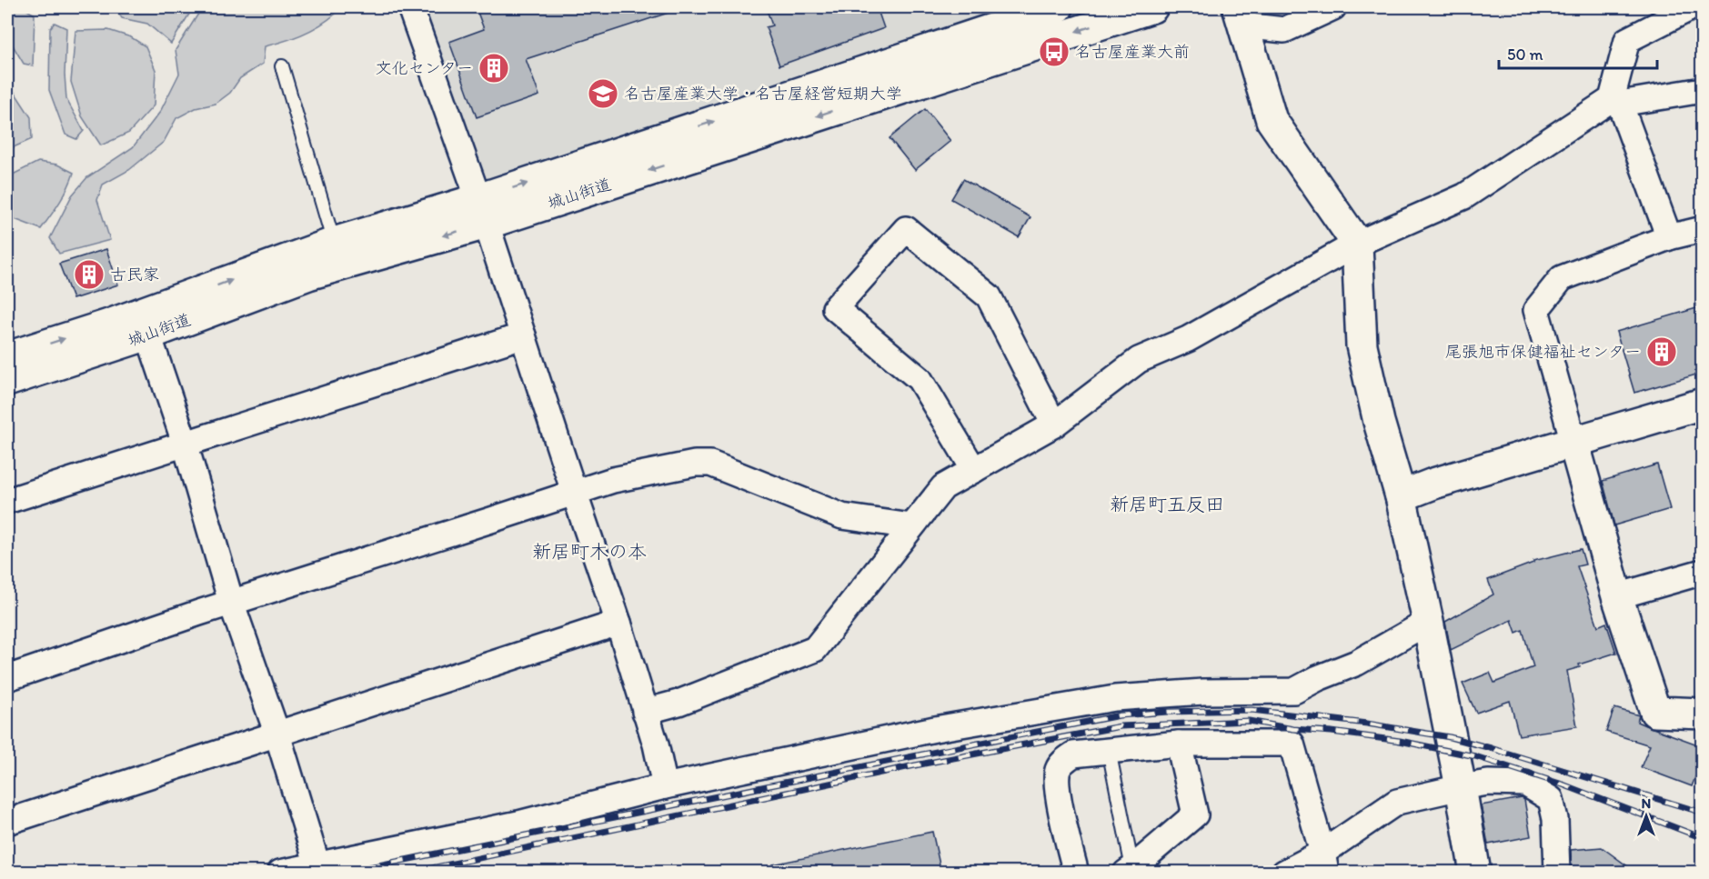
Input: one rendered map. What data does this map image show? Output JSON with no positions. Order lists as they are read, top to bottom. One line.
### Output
{"streets":{"street":["城山街道"]},"districts":["新居町五反田","新居町木の本"],"places":{"bus stop":["名古屋産業大前"],"building":["文化センター","古民家","尾張旭市保健福祉センター"],"school or university":["名古屋産業大学・名古屋経営短期大学"]},"scale_bar":"50 m","north":"top"}
